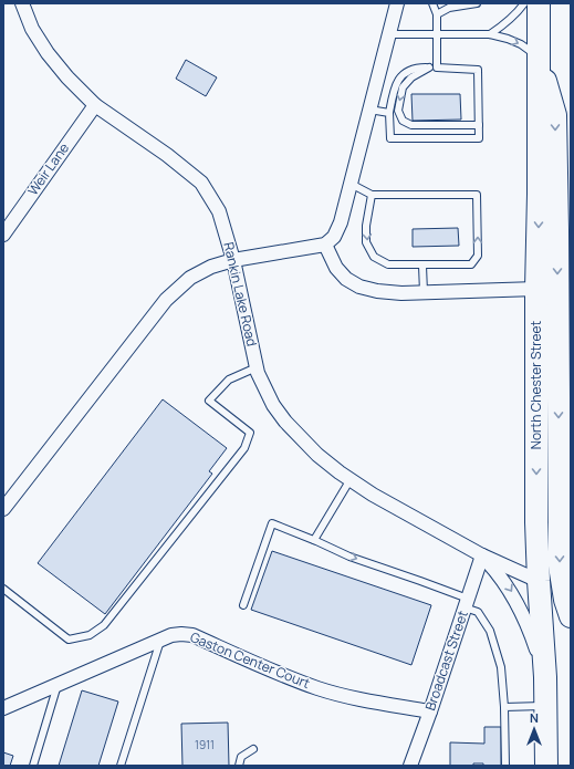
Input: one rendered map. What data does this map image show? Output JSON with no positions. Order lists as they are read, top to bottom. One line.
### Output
{"streets":{"highway":["North Chester Street"],"street":["Weir Lane","Rankin Lake Road","Gaston Center Court","Broadcast Street"]},"crossings":[["Weir Lane","Rankin Lake Road"],["Rankin Lake Road","North Chester Street"],["Rankin Lake Road","Broadcast Street"],["Gaston Center Court","Broadcast Street"]],"house_numbers":["1911"],"north":"top"}
